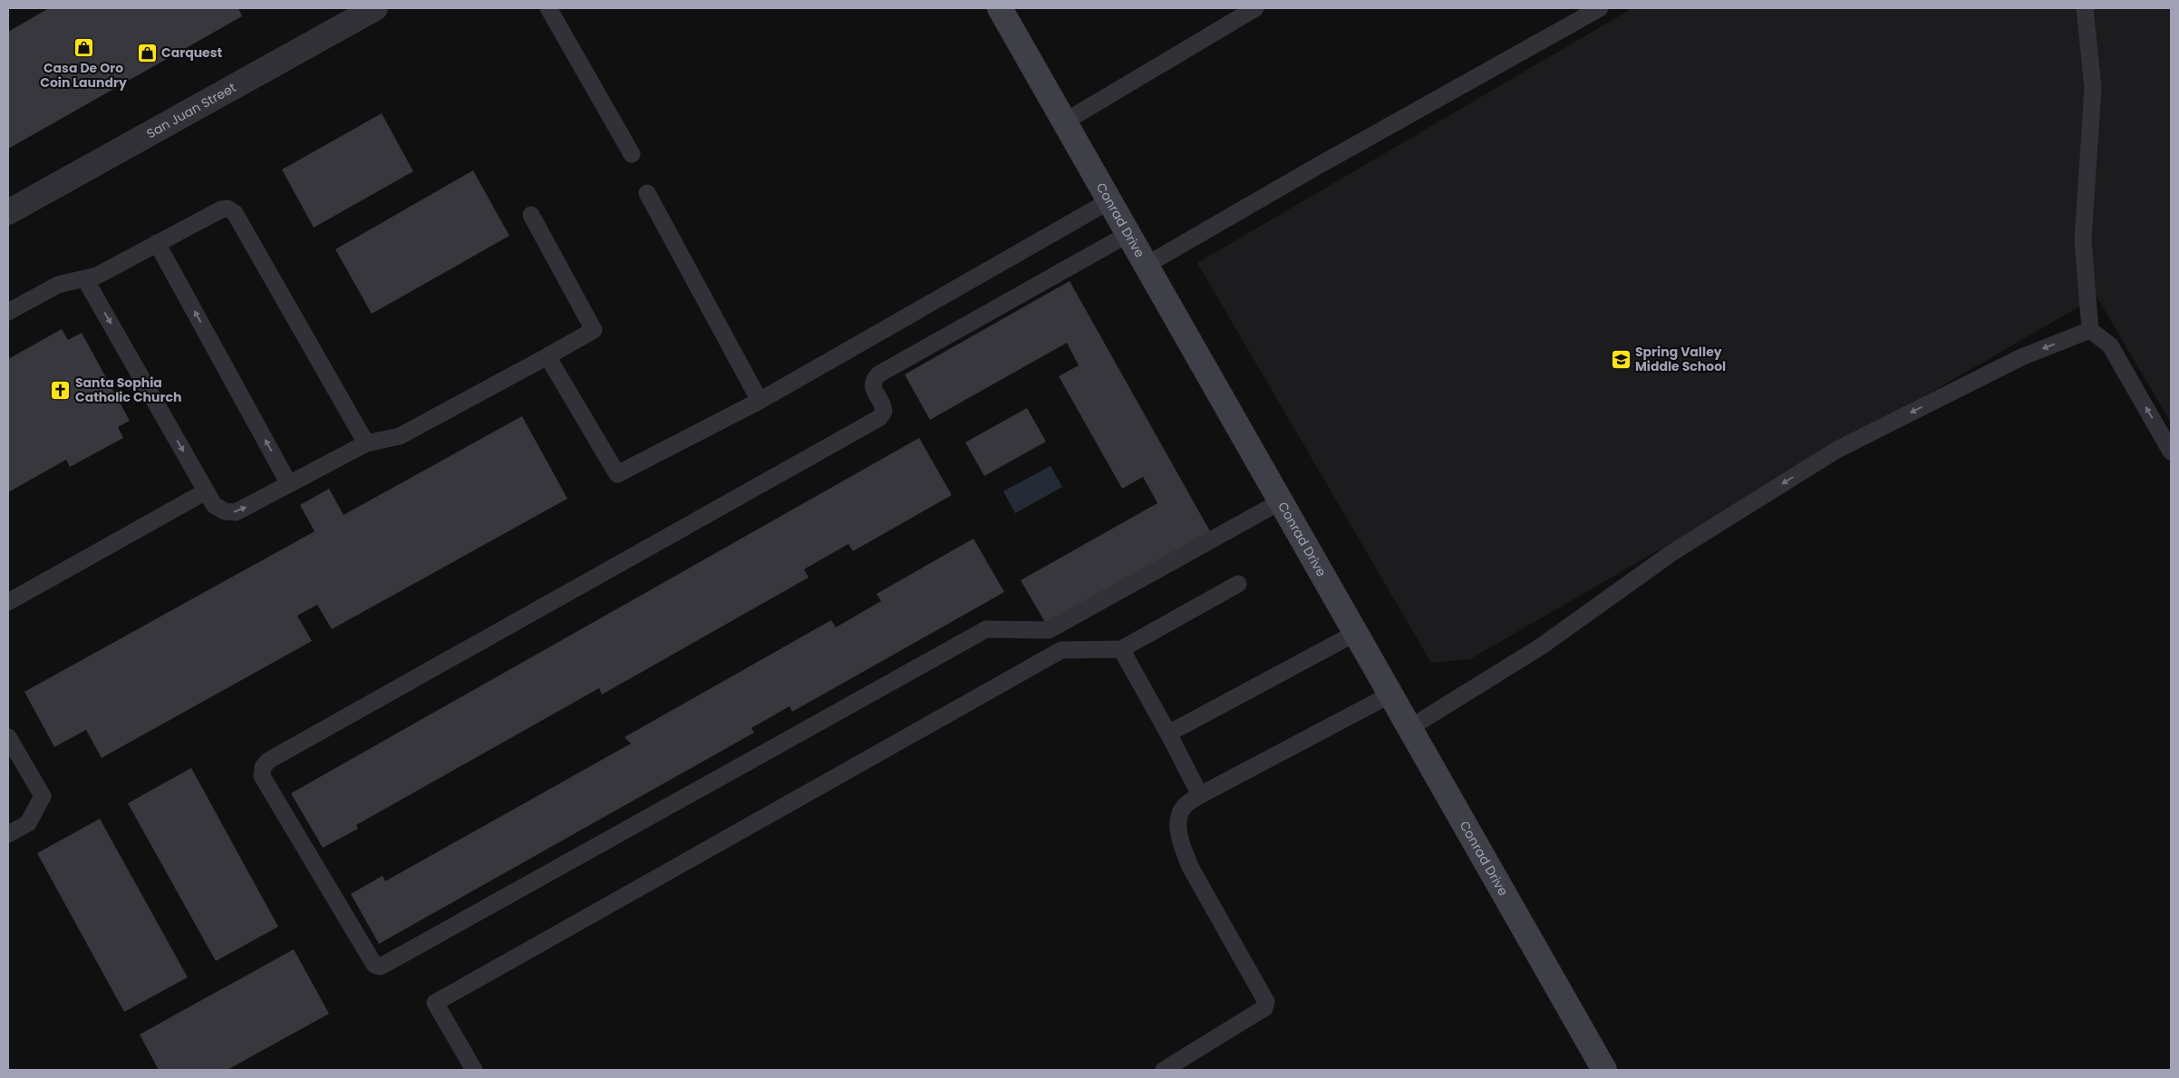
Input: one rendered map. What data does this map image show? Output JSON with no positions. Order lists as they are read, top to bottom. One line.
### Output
{"streets":{"street":["San Juan Street","Conrad Drive"]},"places":{"shop":["Casa De Oro Coin Laundry","Carquest"],"school or university":["Spring Valley Middle School"],"church":["Santa Sophia Catholic Church"]}}
